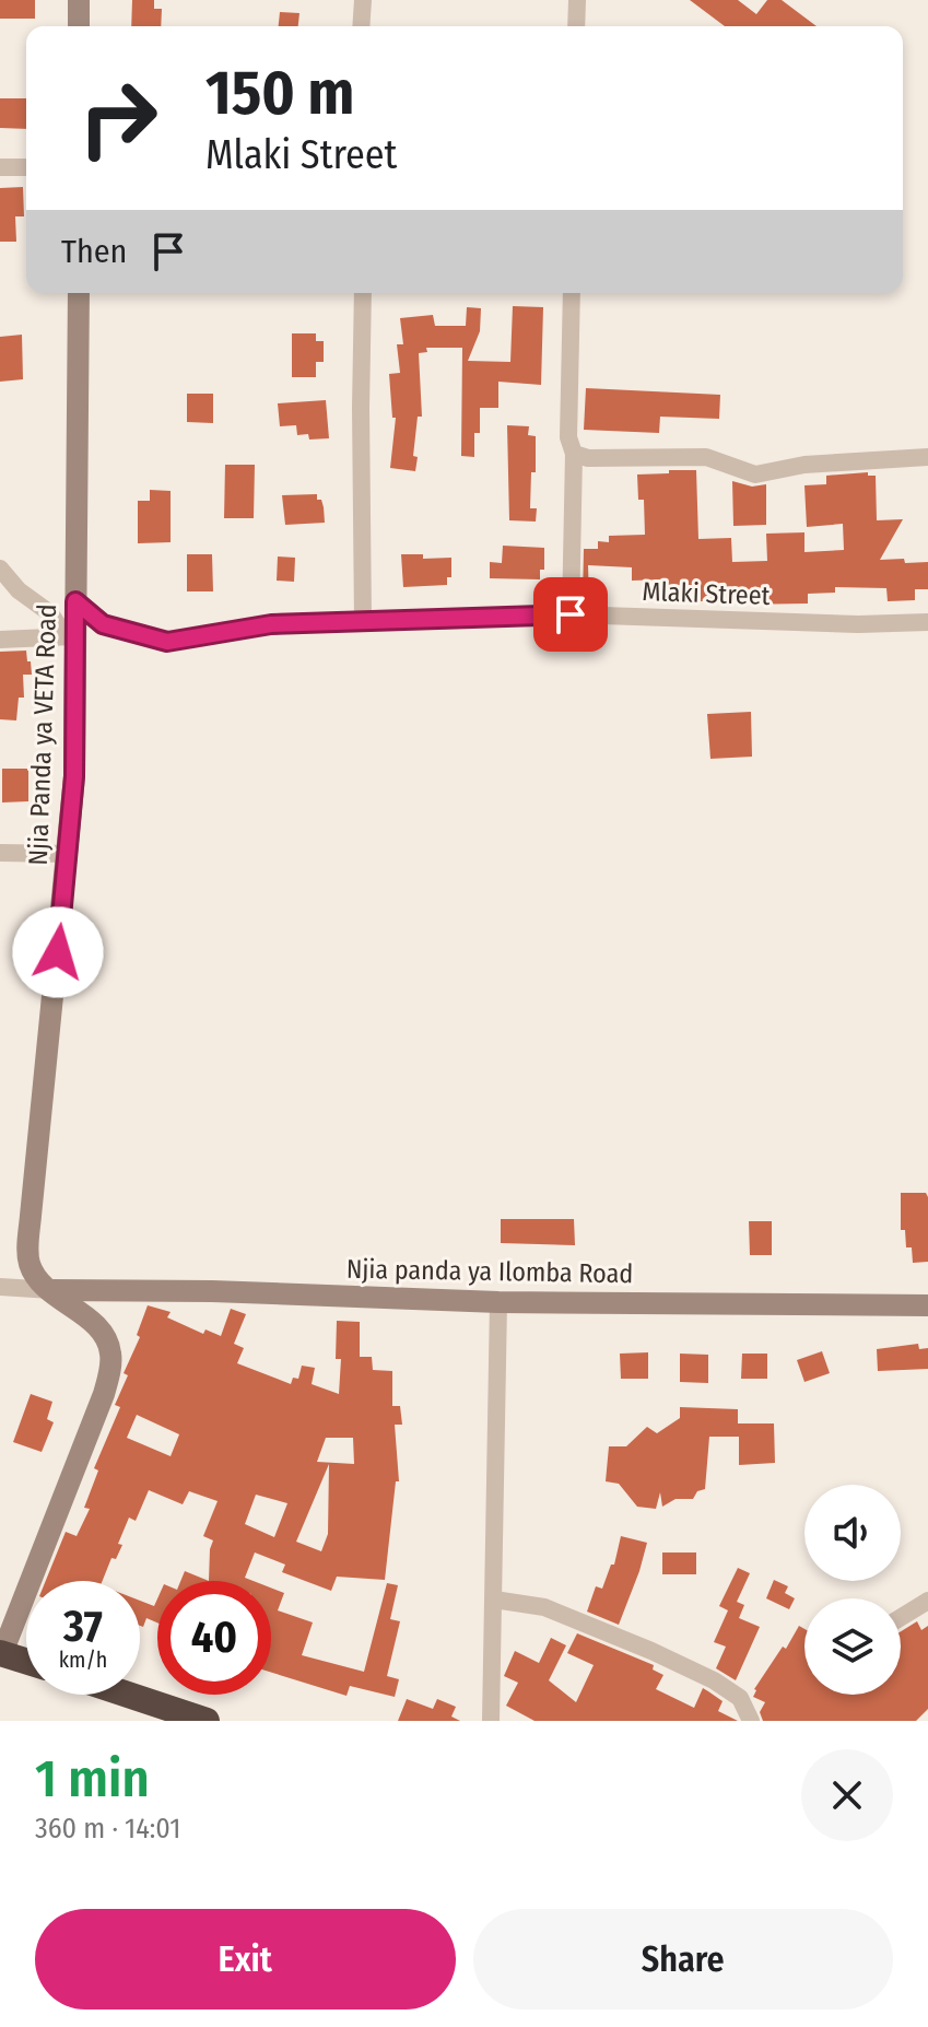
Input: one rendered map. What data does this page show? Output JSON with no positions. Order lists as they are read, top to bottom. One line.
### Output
{"streets":{"street":["Mlaki Street","Njia Panda ya VETA Road","Njia panda ya Ilomba Road"]},"crossings":[["Mlaki Street","Njia Panda ya VETA Road"],["Njia Panda ya VETA Road","Njia panda ya Ilomba Road"]],"page":{"turn":["150 m","Mlaki Street"],"then":"Then","speed":"37 km/h","limit":"40","heading":["1 min","360 m · 14:01"],"buttons":["Exit","Share"]}}
